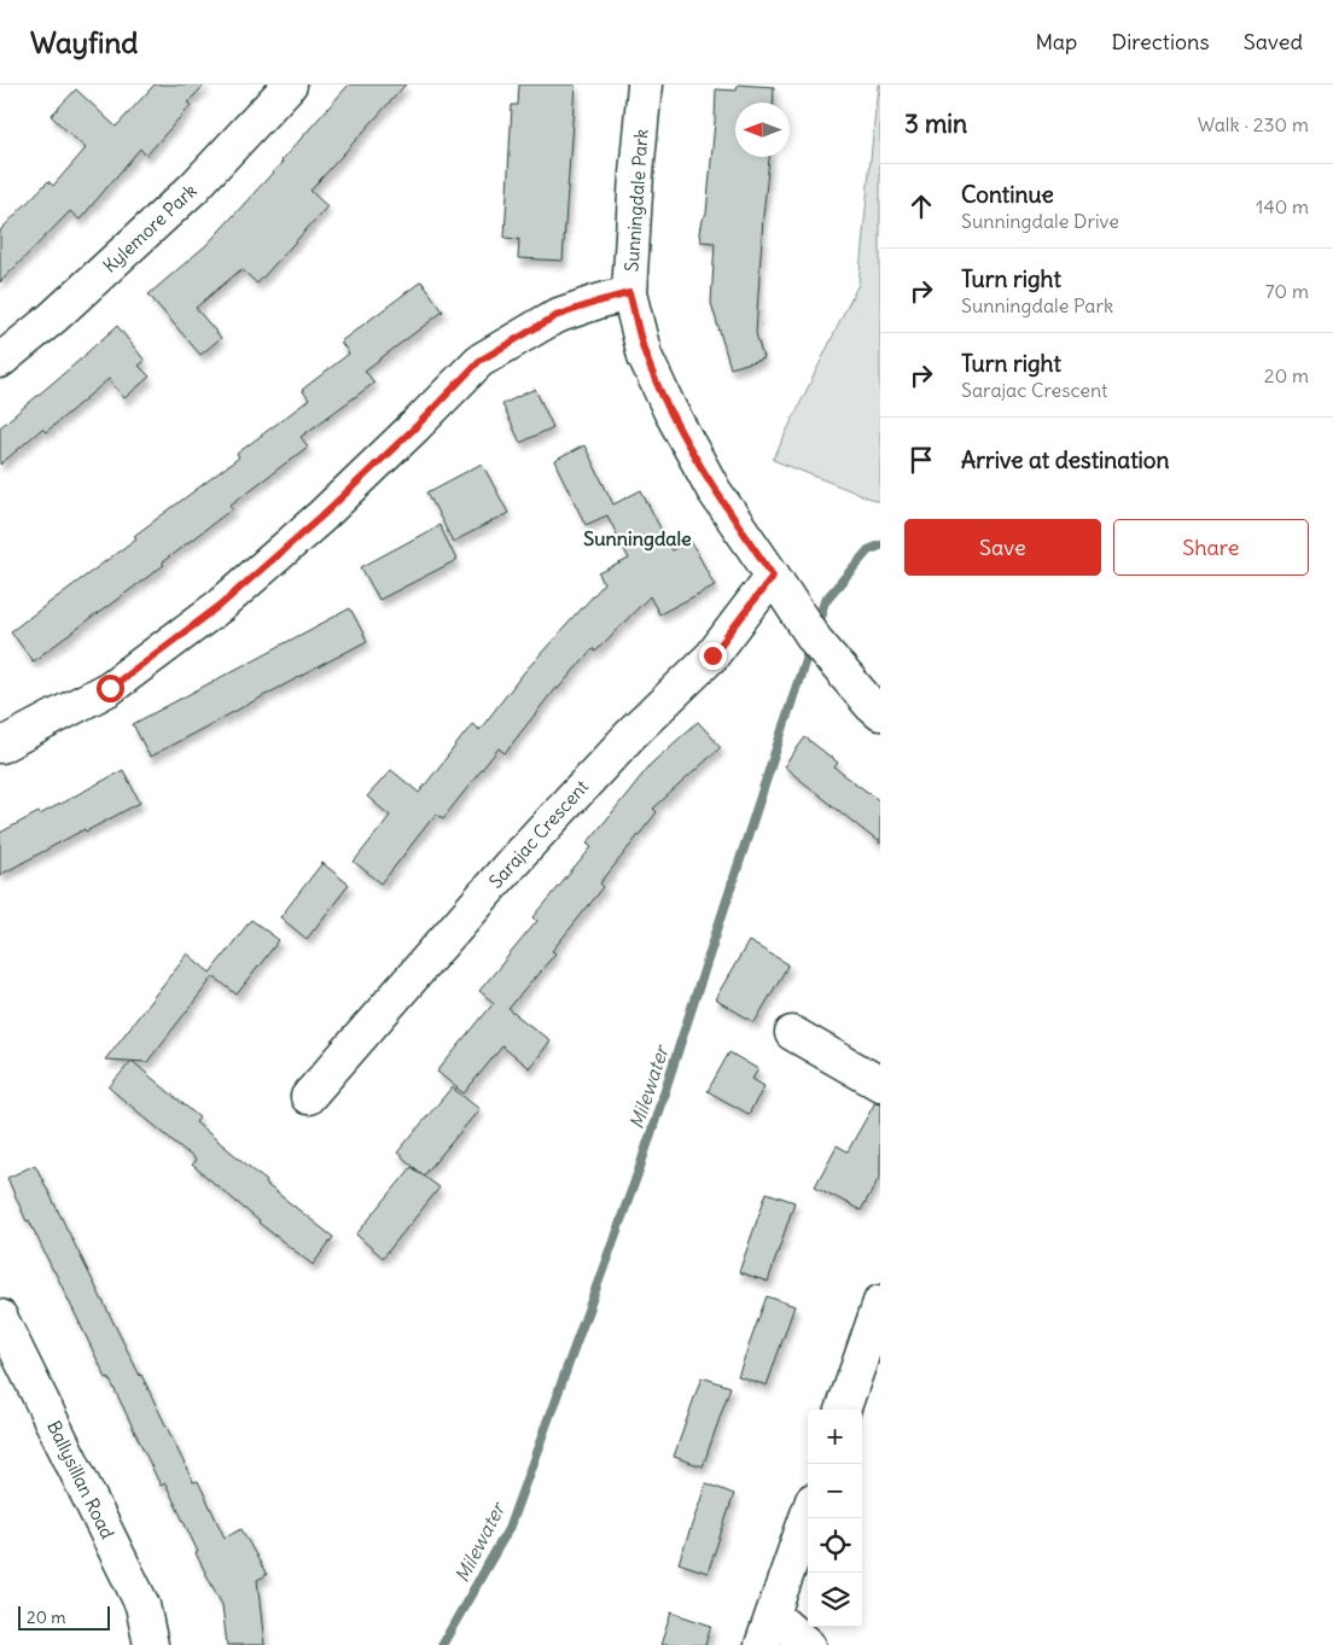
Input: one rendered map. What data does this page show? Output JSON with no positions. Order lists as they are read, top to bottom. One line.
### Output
{"streets":{"street":["Sunningdale Park","Kylemore Park","Sarajac Crescent","Ballysillan Road"]},"crossings":[["Sunningdale Park","Sarajac Crescent"]],"districts":["Sunningdale"],"water":["Milewater"],"scale_bar":"20 m","north":"left","page":{"header":"Wayfind","nav":["Map","Directions","Saved"],"heading":["3 min","Walk · 230 m"],"list":[["Continue","Sunningdale Drive","140 m"],["Turn right","Sunningdale Park","70 m"],["Turn right","Sarajac Crescent","20 m"],"Arrive at destination"],"buttons":["Save","Share"],"map_buttons":["+","−"],"scale":"20 m"}}
